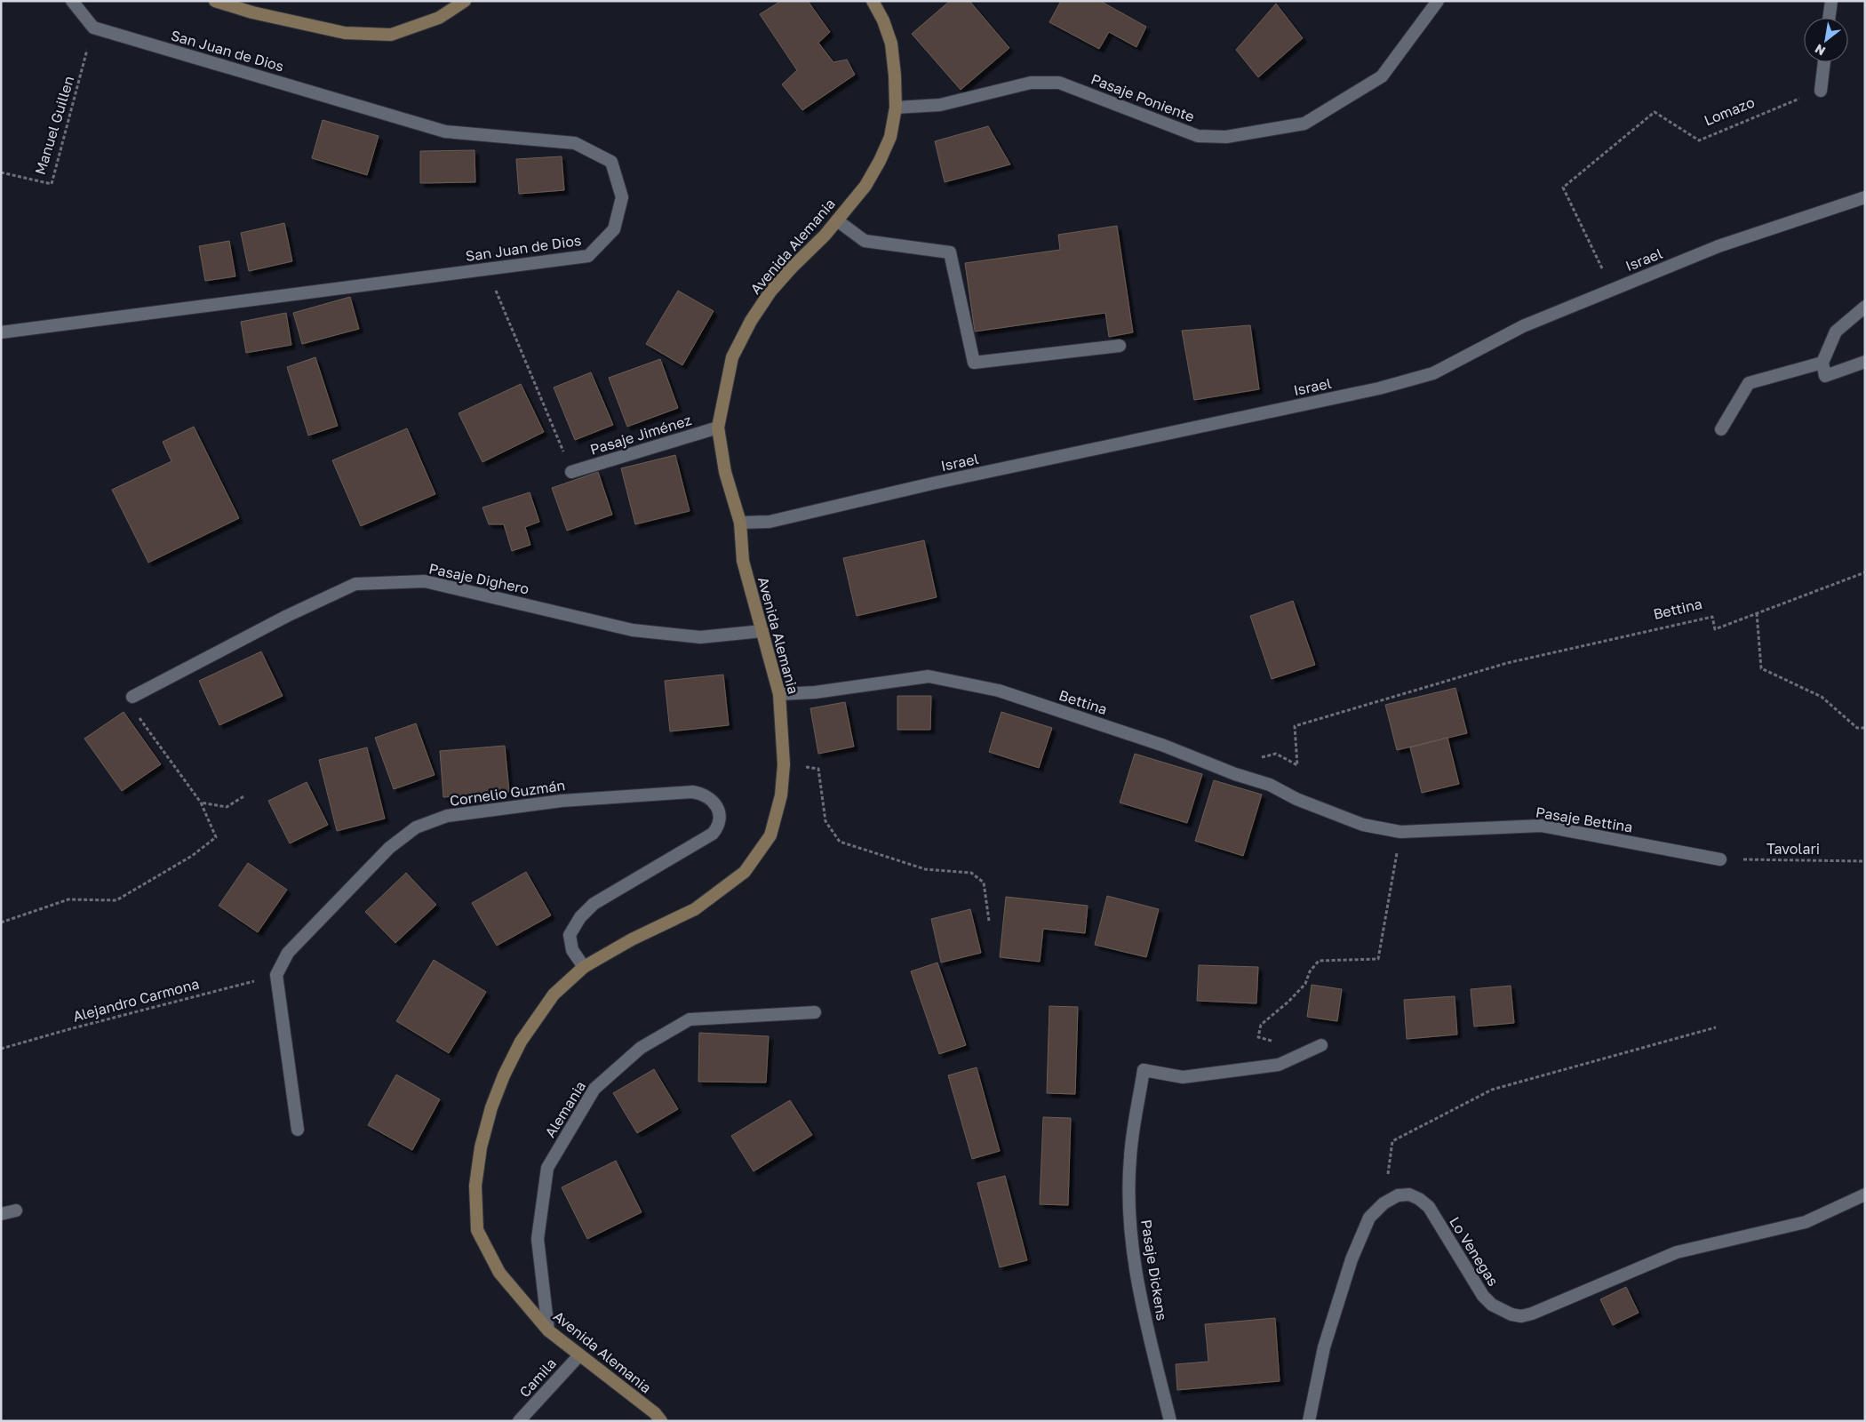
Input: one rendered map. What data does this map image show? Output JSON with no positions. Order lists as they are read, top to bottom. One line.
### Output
{"streets":{"main road":["Avenida Alemania"],"street":["San Juan de Dios","Pasaje Poniente","Israel","Pasaje Jiménez","Pasaje Dighero","Bettina","Cornelio Guzmán","Pasaje Bettina","Alemania","Lo Venegas","Pasaje Dickens","Camila"],"path":["Lomazo","Manuel Guillen","Tavolari","Alejandro Carmona"]},"crossings":[["San Juan de Dios","Manuel Guillen"],["Pasaje Poniente","Avenida Alemania"],["Lomazo","Israel"],["Avenida Alemania","Israel"],["Avenida Alemania","Pasaje Jiménez"],["Avenida Alemania","Pasaje Dighero"],["Avenida Alemania","Bettina"],["Avenida Alemania","Cornelio Guzmán"],["Avenida Alemania","Alemania"],["Avenida Alemania","Camila"],["Bettina","Pasaje Bettina"],["Cornelio Guzmán","Alejandro Carmona"],["Pasaje Bettina","Tavolari"]],"north":"bottom left"}
